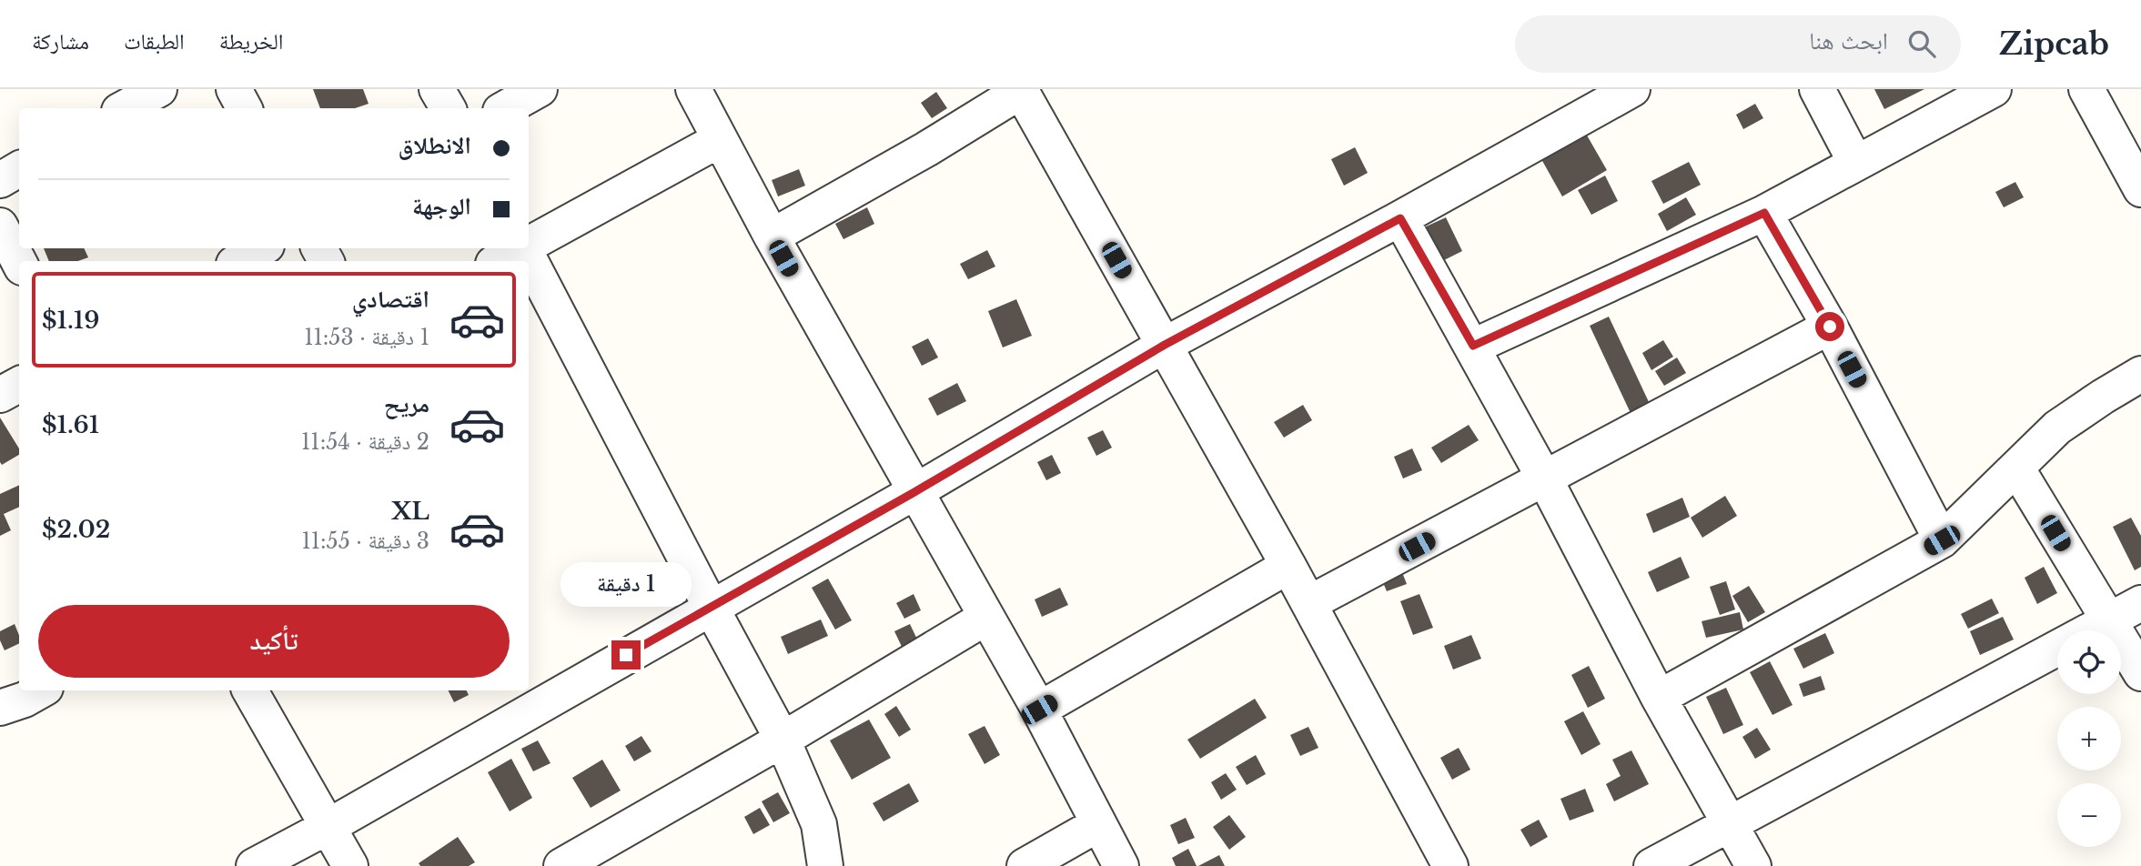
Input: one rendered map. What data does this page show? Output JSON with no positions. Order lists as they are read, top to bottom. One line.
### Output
{"page":{"header":"Zipcab","search":"ابحث هنا","nav":["الخريطة","الطبقات","مشاركة"],"banner":["الانطلاق","الوجهة"],"list":[{"name":"اقتصادي","note":"1 دقيقة · 11:53","value":"$1.19"},{"name":"مريح","note":"2 دقيقة · 11:54","value":"$1.61"},{"name":"XL","note":"3 دقيقة · 11:55","value":"$2.02"}],"bubble":"1 دقيقة","buttons":"تأكيد","map_buttons":["+","−"]}}
